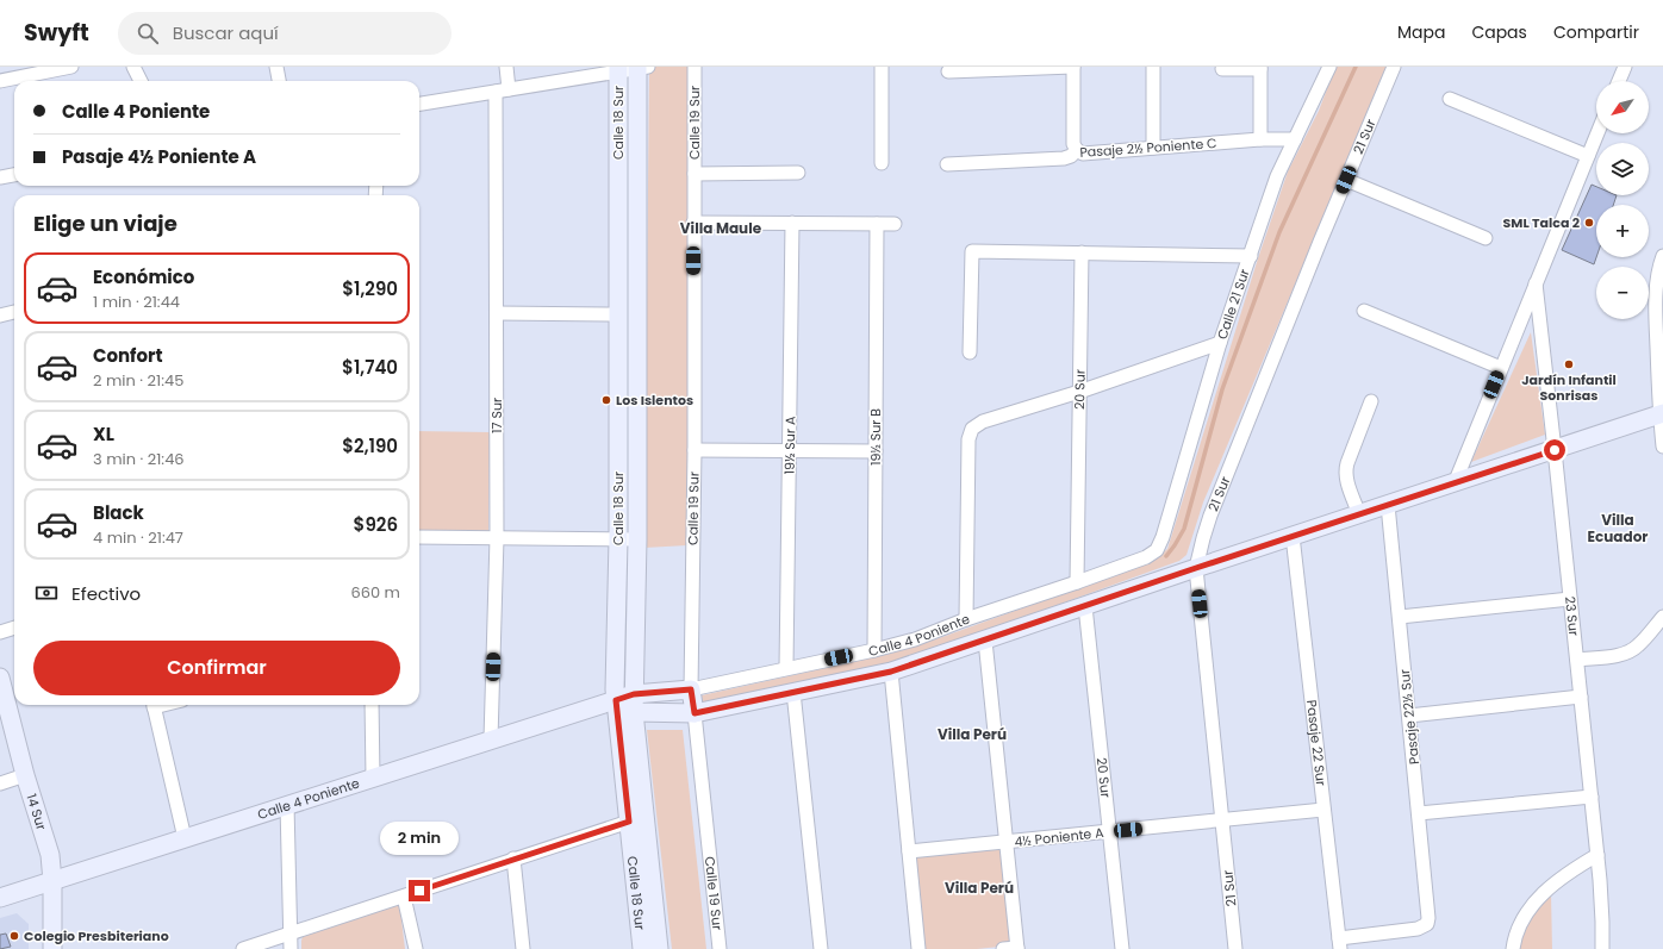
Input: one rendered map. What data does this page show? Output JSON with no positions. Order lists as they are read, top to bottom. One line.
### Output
{"streets":{"street":["Calle 18 Sur","Calle 19 Sur","21 Sur","Pasaje 2½ Poniente C","Calle 21 Sur","20 Sur","17 Sur","19½ Sur B","19½ Sur A","23 Sur","Calle 4 Poniente","Pasaje 22½ Sur","Pasaje 22 Sur","14 Sur","4½ Poniente A"]},"crossings":[["Calle 18 Sur","Calle 4 Poniente"],["Calle 19 Sur","Calle 4 Poniente"],["21 Sur","Calle 4 Poniente"],["21 Sur","4½ Poniente A"],["Pasaje 2½ Poniente C","Calle 21 Sur"],["Calle 21 Sur","Calle 4 Poniente"],["20 Sur","Calle 4 Poniente"],["20 Sur","4½ Poniente A"],["17 Sur","Calle 4 Poniente"],["19½ Sur B","Calle 4 Poniente"],["19½ Sur A","Calle 4 Poniente"],["23 Sur","Calle 4 Poniente"],["Calle 4 Poniente","Pasaje 22½ Sur"],["Calle 4 Poniente","Pasaje 22 Sur"],["Calle 4 Poniente","14 Sur"],["Pasaje 22½ Sur","Pasaje 22 Sur"],["Pasaje 22 Sur","4½ Poniente A"]],"districts":["Villa Maule","Villa Ecuador","Villa Perú","Villa Perú"],"places":["SML Talca 2","Jardín Infantil Sonrisas","Los Islentos","Colegio Presbiteriano"],"north":"bottom left","page":{"header":"Swyft","search":"Buscar aquí","nav":["Mapa","Capas","Compartir"],"map_buttons":["+","−"],"banner":["Calle 4 Poniente","Pasaje 4½ Poniente A"],"heading":"Elige un viaje","list":[{"name":"Económico","note":"1 min · 21:44","value":"$1,290"},{"name":"Confort","note":"2 min · 21:45","value":"$1,740"},{"name":"XL","note":"3 min · 21:46","value":"$2,190"},{"name":"Black","note":"4 min · 21:47","value":"$926"}],"pay":["Efectivo","660 m"],"buttons":"Confirmar","bubble":"2 min"}}
